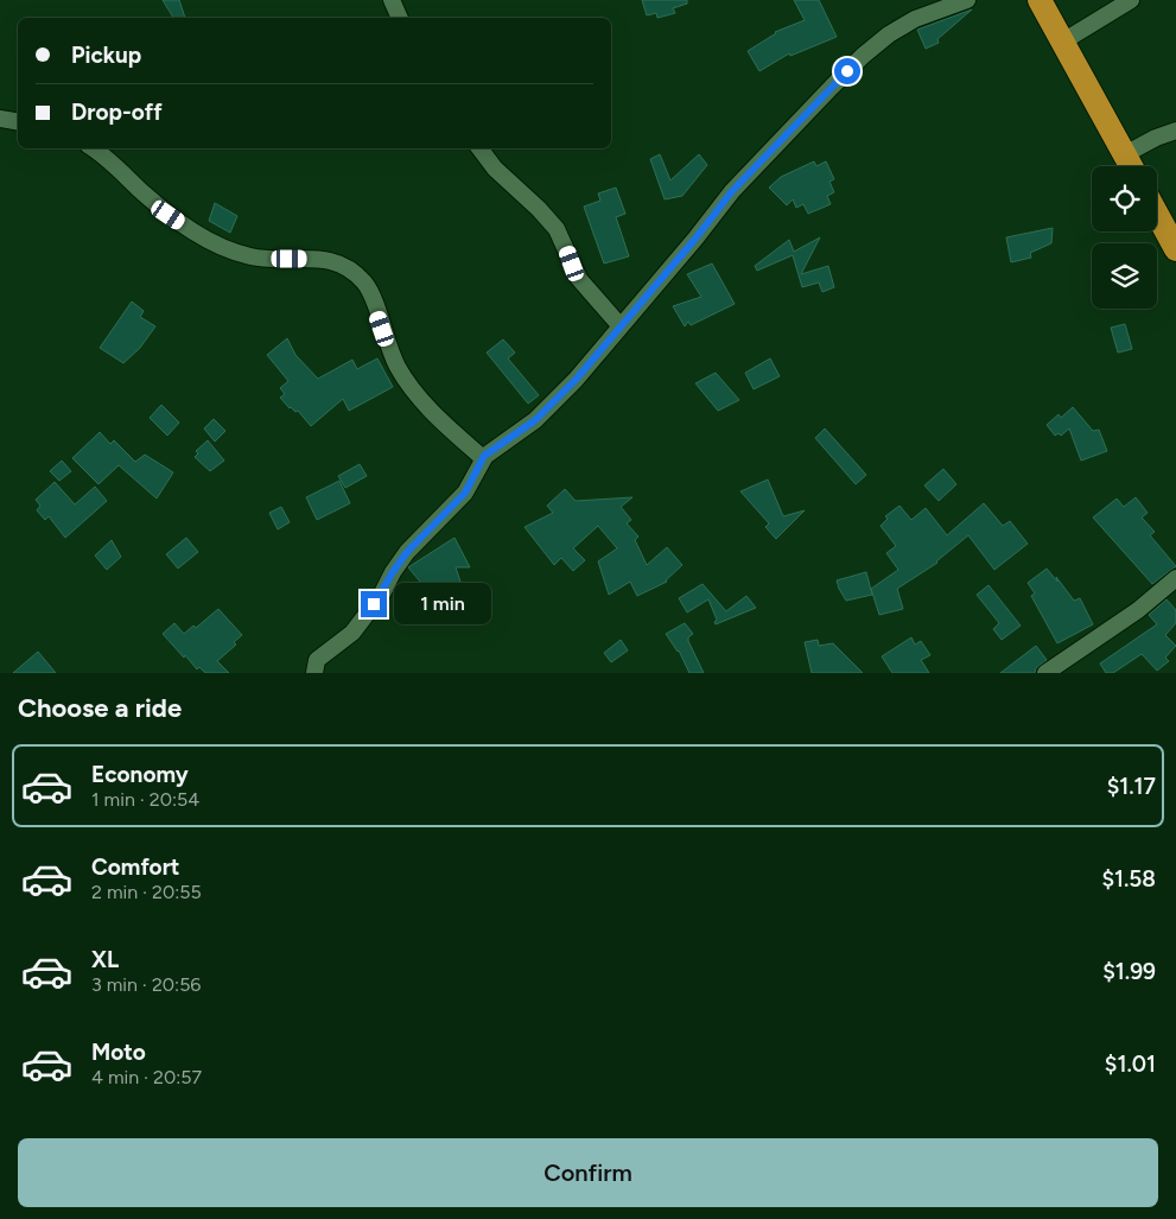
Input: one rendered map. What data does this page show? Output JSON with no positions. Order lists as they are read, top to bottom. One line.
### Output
{"page":{"banner":["Pickup","Drop-off"],"bubble":"1 min","heading":"Choose a ride","list":[{"name":"Economy","note":"1 min · 20:54","value":"$1.17"},{"name":"Comfort","note":"2 min · 20:55","value":"$1.58"},{"name":"XL","note":"3 min · 20:56","value":"$1.99"},{"name":"Moto","note":"4 min · 20:57","value":"$1.01"}],"buttons":"Confirm"}}
